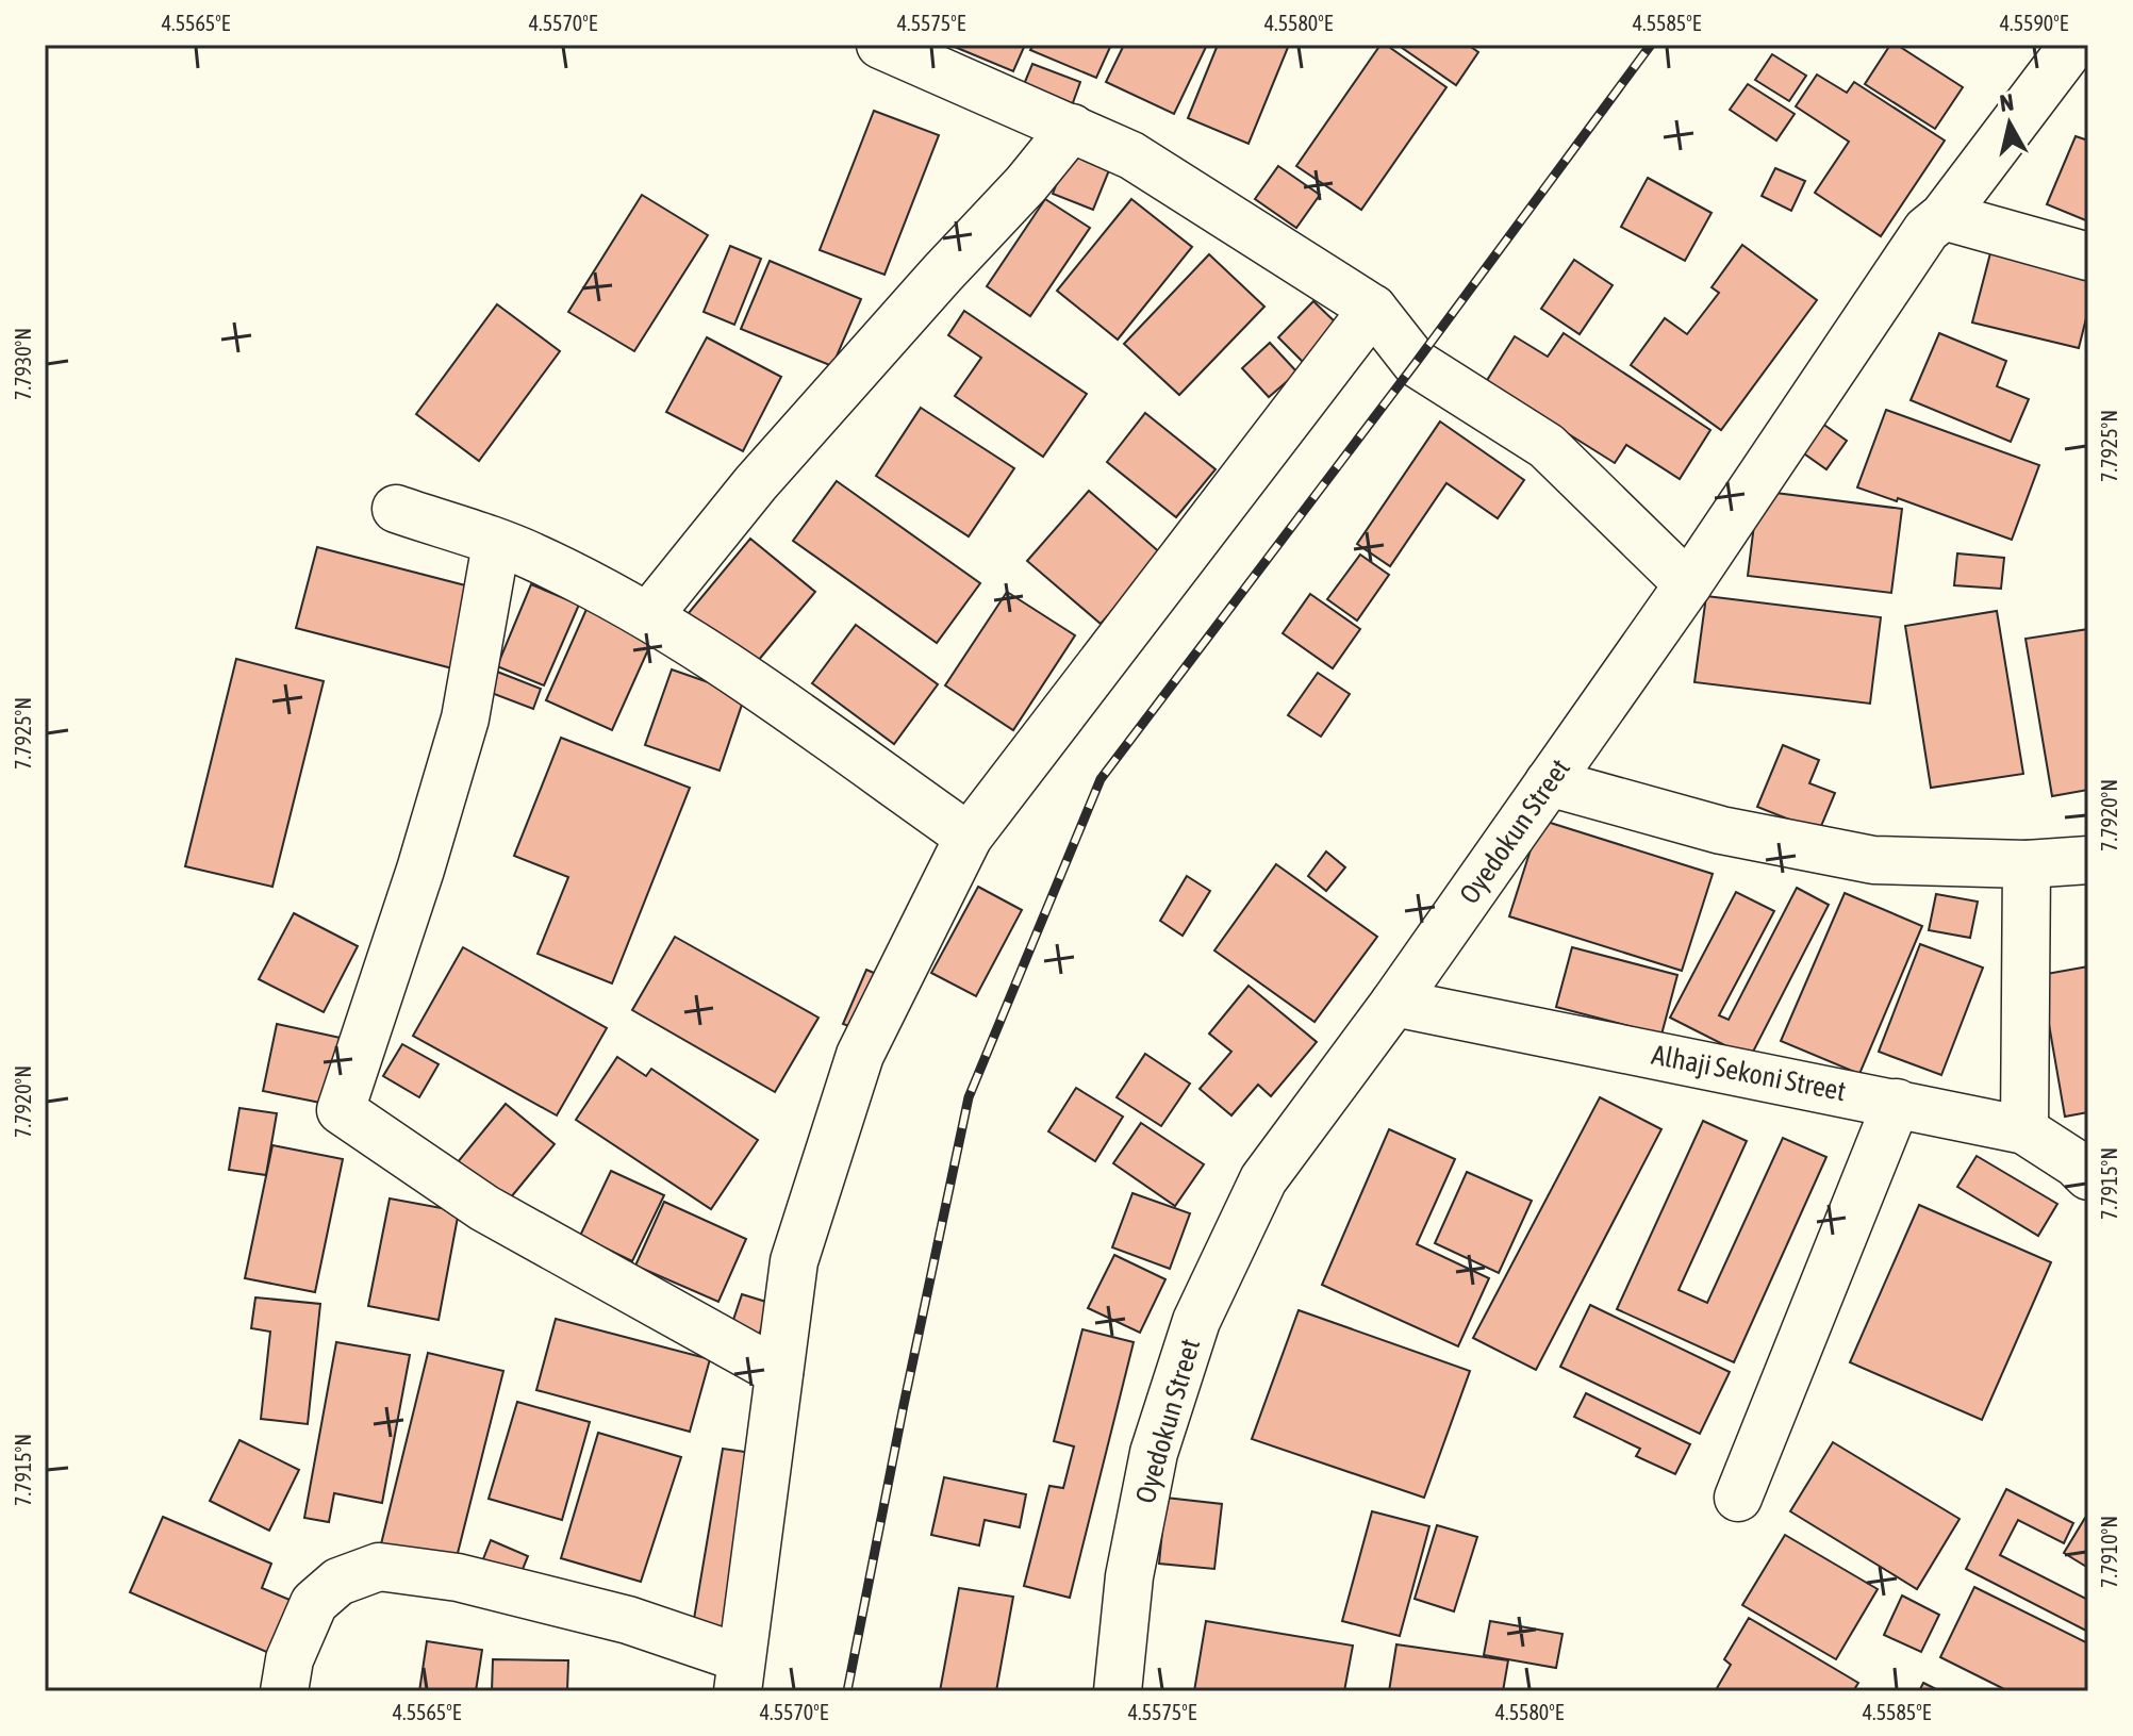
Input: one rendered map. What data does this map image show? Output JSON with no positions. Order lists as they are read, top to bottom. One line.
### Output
{"streets":{"street":["Oyedokun Street","Alhaji Sekoni Street"]},"crossings":[["Oyedokun Street","Alhaji Sekoni Street"]],"north":"top","coordinates":["4.5565°E","4.5570°E","4.5575°E","4.5580°E","4.5585°E","4.5590°E","7.7930°N","7.7925°N","7.7920°N","7.7915°N","7.7910°N"]}
